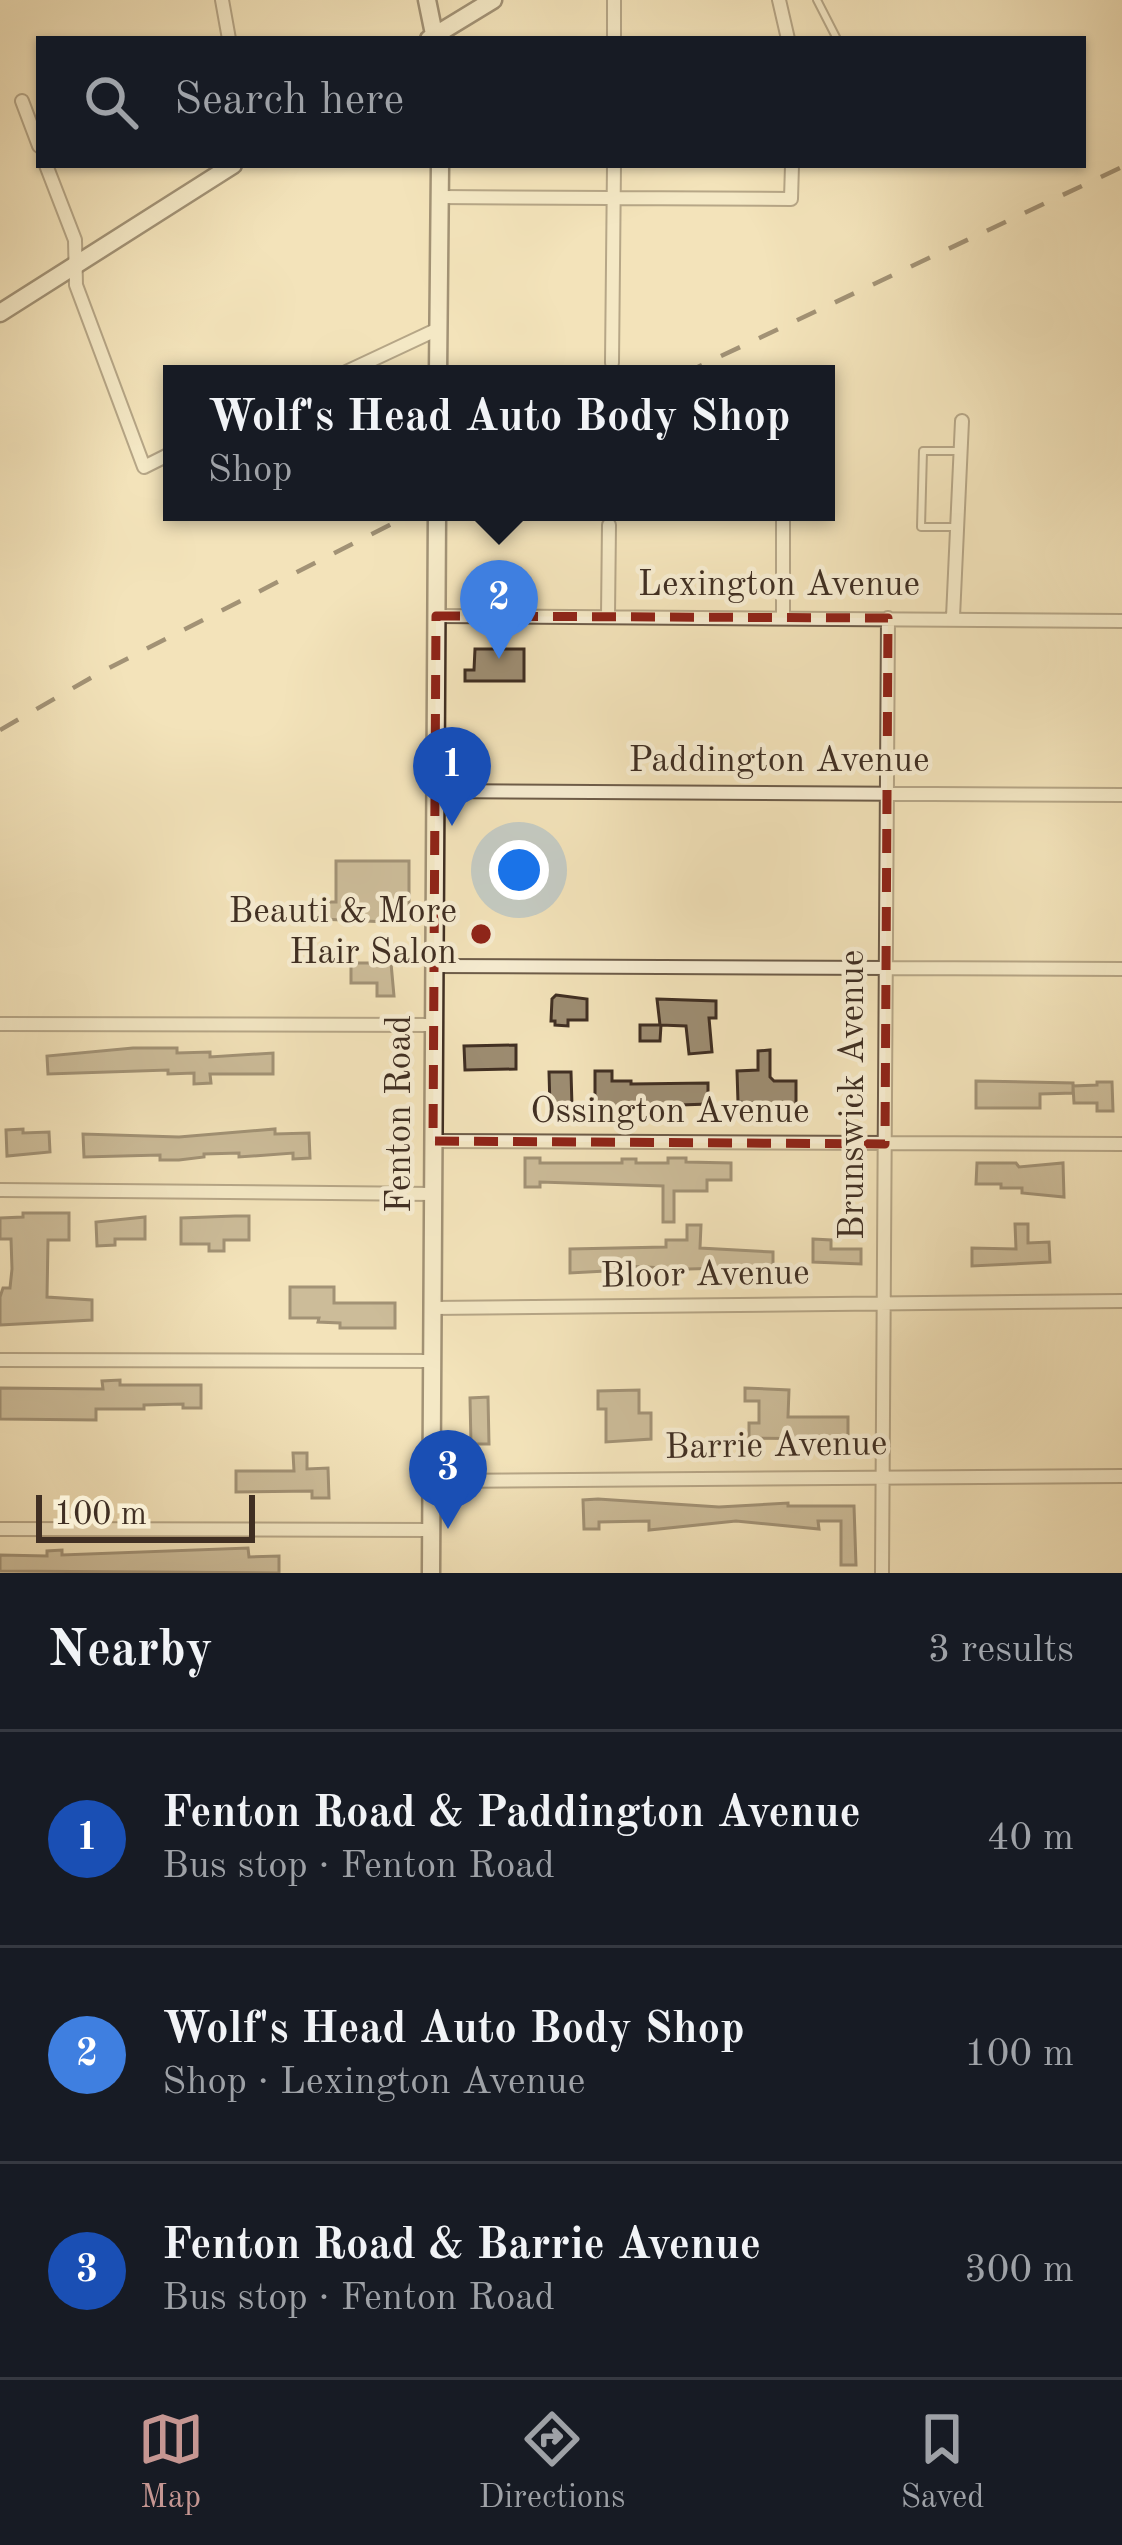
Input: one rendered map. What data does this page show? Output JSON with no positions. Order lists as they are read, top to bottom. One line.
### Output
{"streets":{"street":["Lexington Avenue","Paddington Avenue","Brunswick Avenue","Ossington Avenue","Fenton Road","Bloor Avenue","Barrie Avenue"]},"crossings":[["Lexington Avenue","Brunswick Avenue"],["Lexington Avenue","Fenton Road"],["Paddington Avenue","Brunswick Avenue"],["Paddington Avenue","Fenton Road"],["Brunswick Avenue","Ossington Avenue"],["Brunswick Avenue","Bloor Avenue"],["Brunswick Avenue","Barrie Avenue"],["Ossington Avenue","Fenton Road"],["Fenton Road","Bloor Avenue"],["Fenton Road","Barrie Avenue"]],"places":["Beauti & More Hair Salon"],"scale_bar":"100 m","page":{"search":"Search here","popup":["Wolf's Head Auto Body Shop","Shop"],"pins":["2","1","3"],"scale":"100 m","heading":["Nearby","3 results"],"list":[{"mark":"1","name":"Fenton Road & Paddington Avenue","note":"Bus stop · Fenton Road","value":"40 m"},{"mark":"2","name":"Wolf's Head Auto Body Shop","note":"Shop · Lexington Avenue","value":"100 m"},{"mark":"3","name":"Fenton Road & Barrie Avenue","note":"Bus stop · Fenton Road","value":"300 m"}],"nav":["Map","Directions","Saved"]}}
